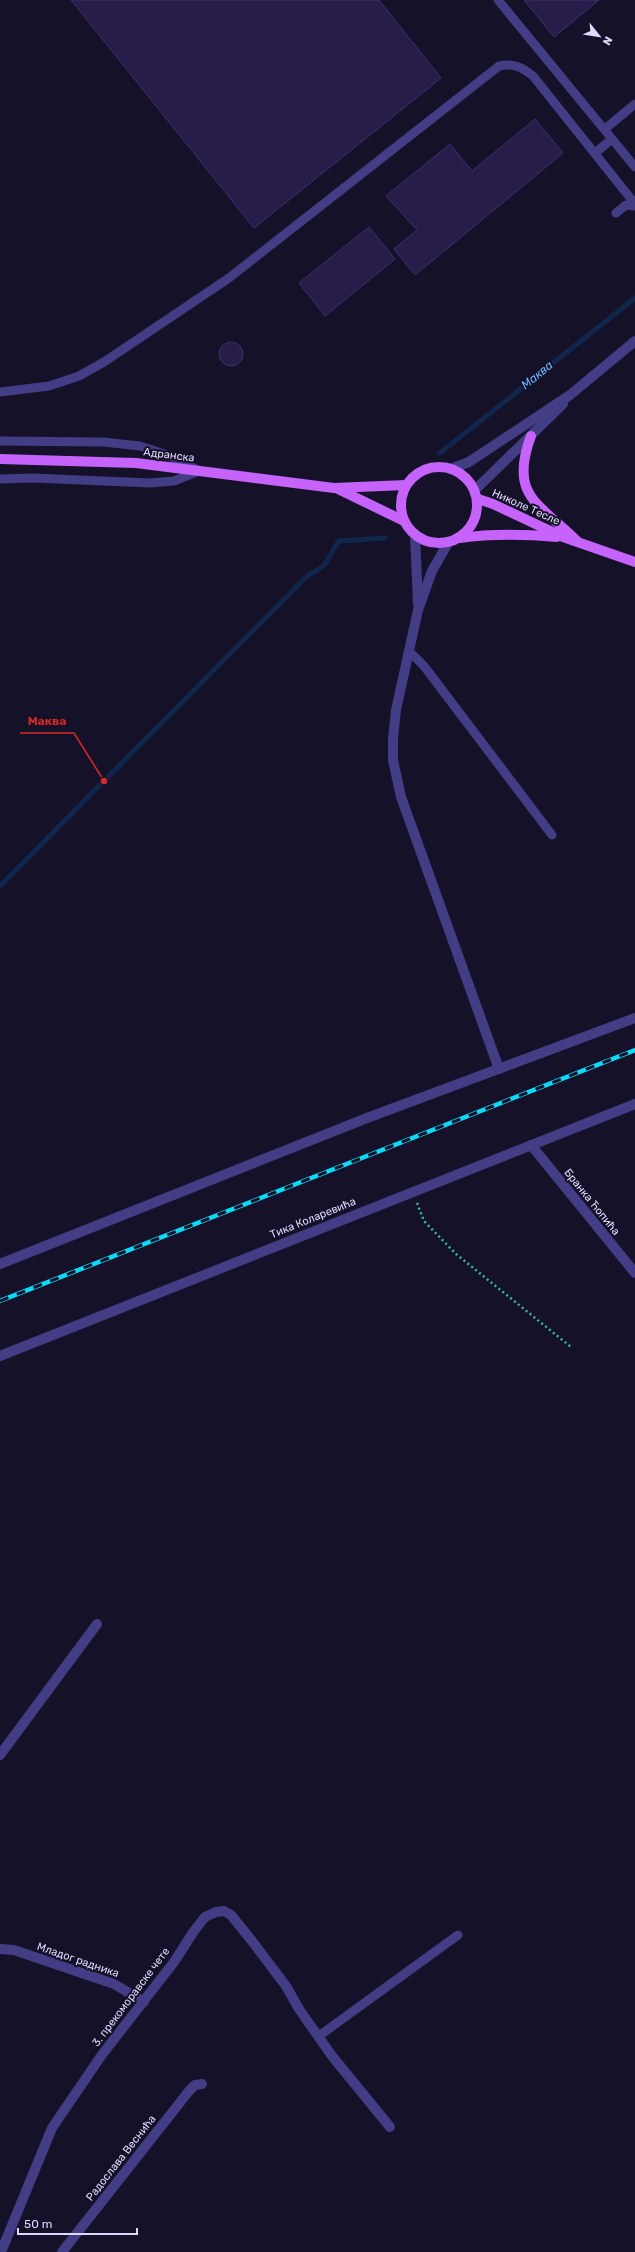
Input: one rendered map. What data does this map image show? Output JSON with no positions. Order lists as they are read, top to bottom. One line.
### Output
{"streets":{"main road":["Адранска","Николе Тесле"],"street":["Бранка Ћопића","Тика Коларевића","Младог радника","3. прекоморавске чете","Радослава Веснића"]},"crossings":[["Адранска","Николе Тесле"],["Бранка Ћопића","Тика Коларевића"],["Младог радника","3. прекоморавске чете"]],"water":["Маква"],"places":["Маква"],"scale_bar":"50 m","north":"bottom right"}
